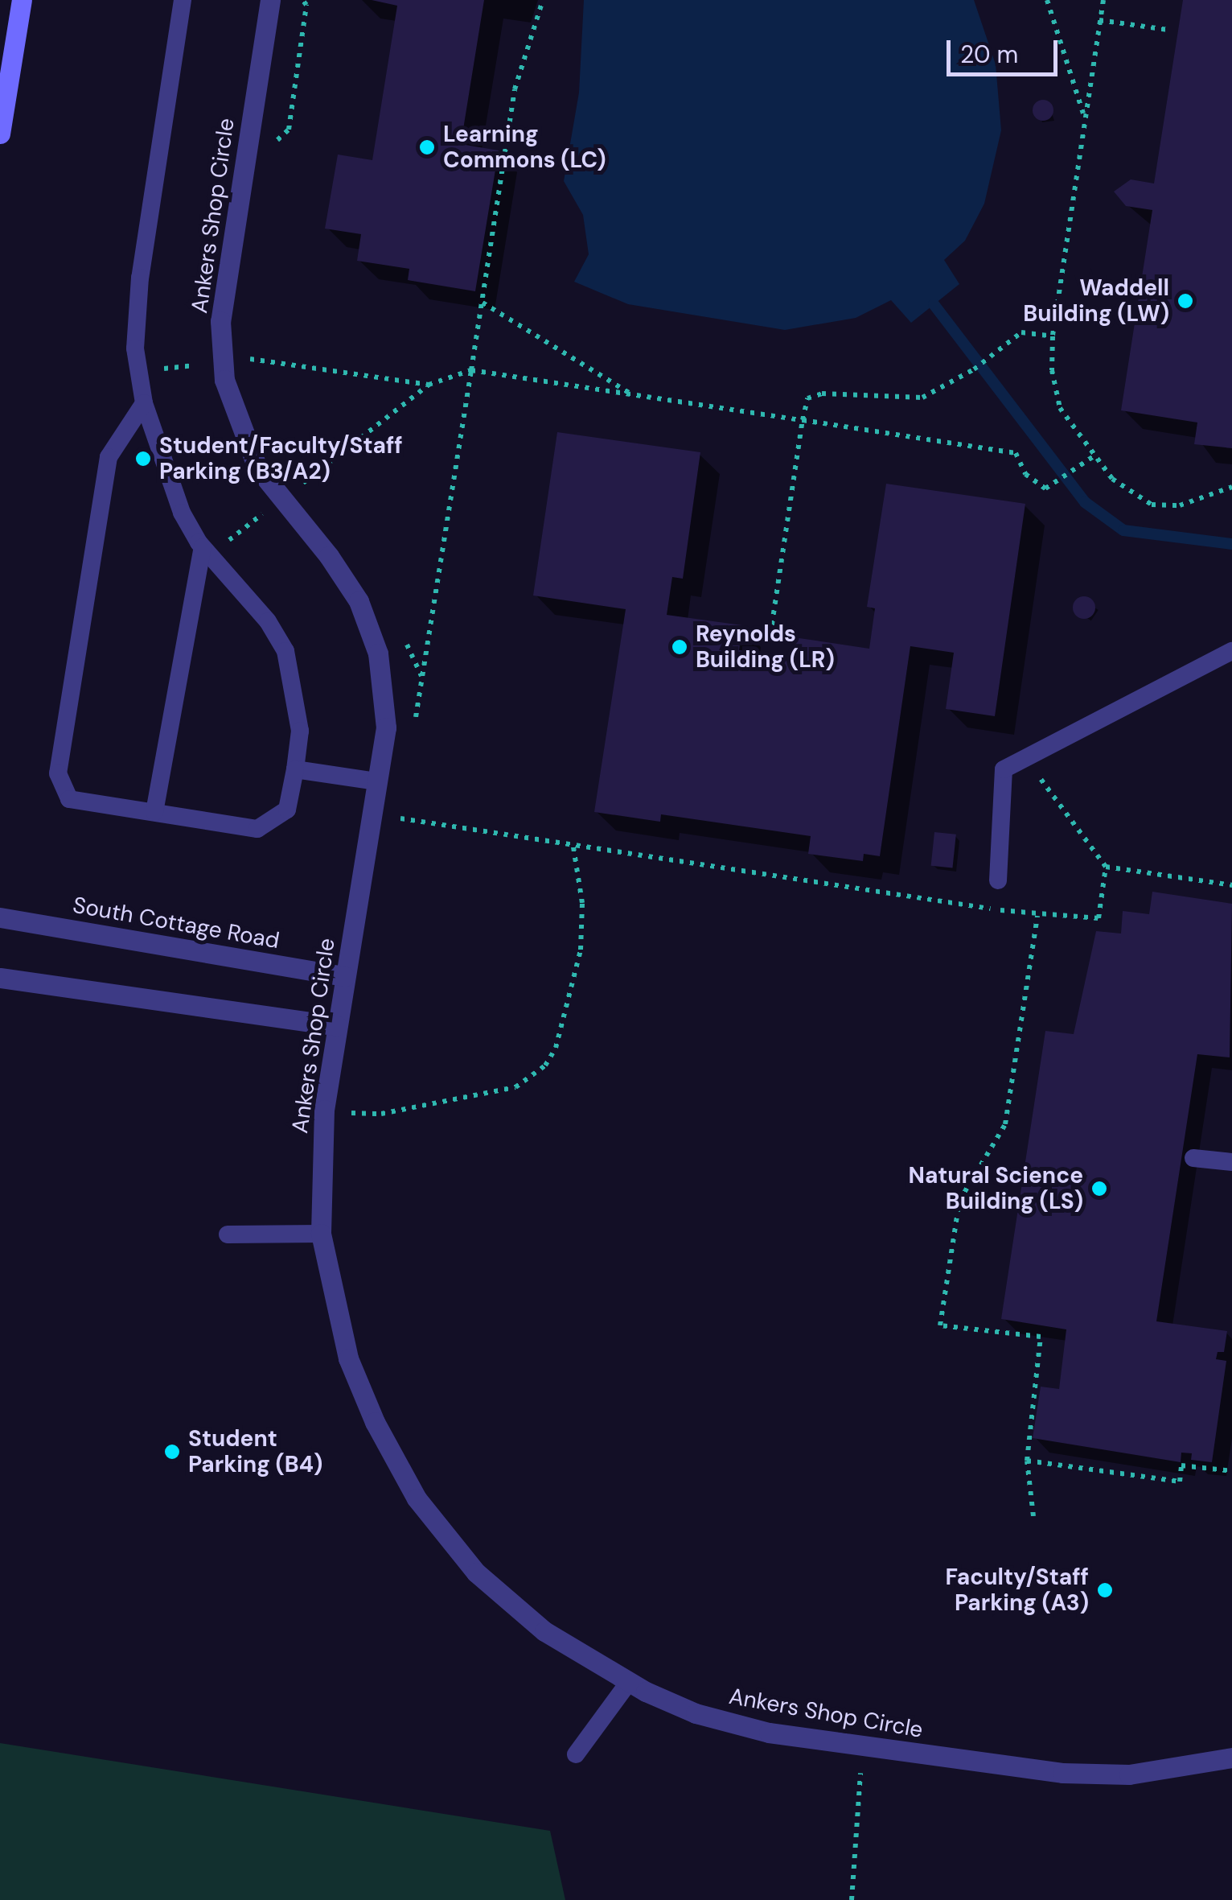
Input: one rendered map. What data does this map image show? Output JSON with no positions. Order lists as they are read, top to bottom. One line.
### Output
{"streets":{"street":["Ankers Shop Circle","South Cottage Road"]},"crossings":[["Ankers Shop Circle","South Cottage Road"]],"places":["Learning Commons (LC)","Waddell Building (LW)","Student/Faculty/Staff Parking (B3/A2)","Reynolds Building (LR)","Natural Science Building (LS)","Student Parking (B4)","Faculty/Staff Parking (A3)"],"scale_bar":"20 m"}
